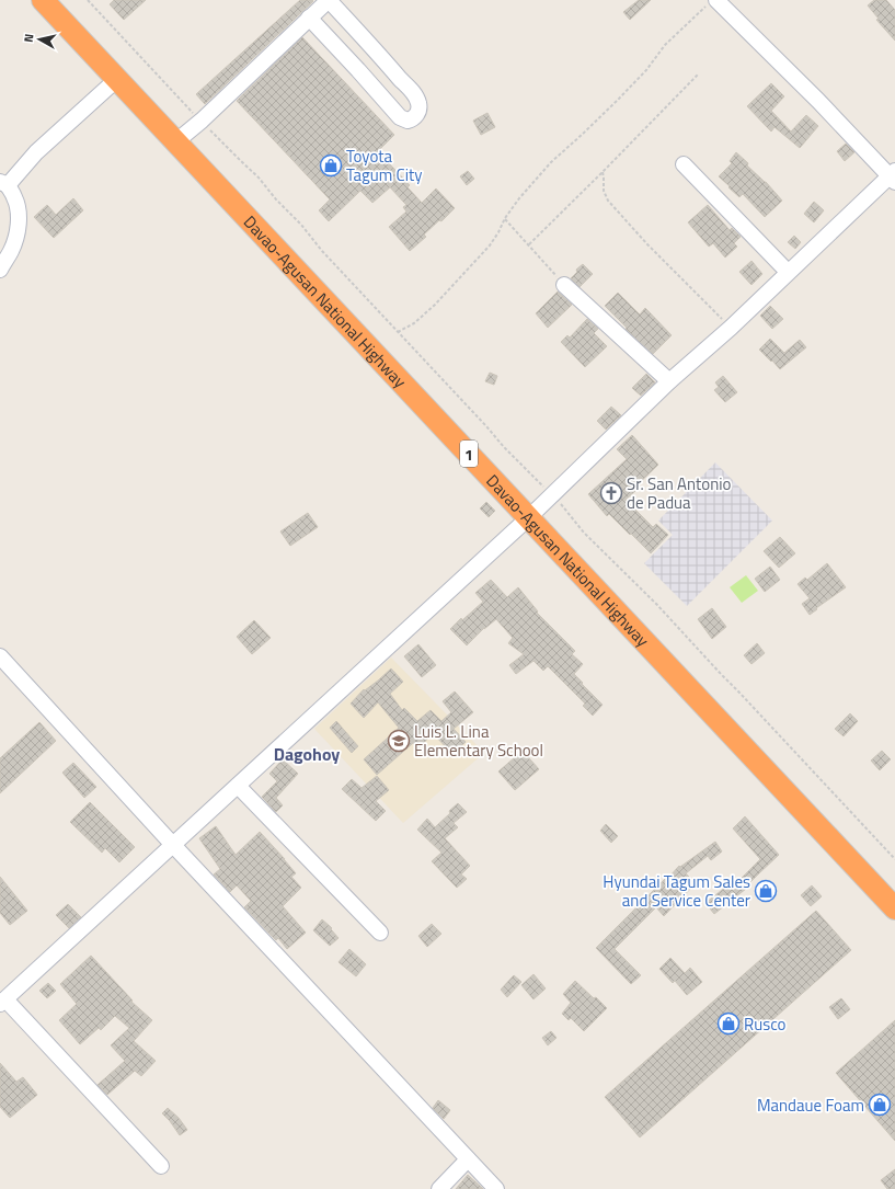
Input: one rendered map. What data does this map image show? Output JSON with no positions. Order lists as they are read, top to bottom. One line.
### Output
{"streets":{"highway":["Davao-Agusan National Highway","1"]},"districts":["Dagohoy"],"places":{"shop":["Toyota Tagum City","Hyundai Tagum Sales and Service Center","Rusco","Mandaue Foam"],"church":["Sr. San Antonio de Padua"],"school or university":["Luis L. Lina Elementary School"]},"north":"left"}
